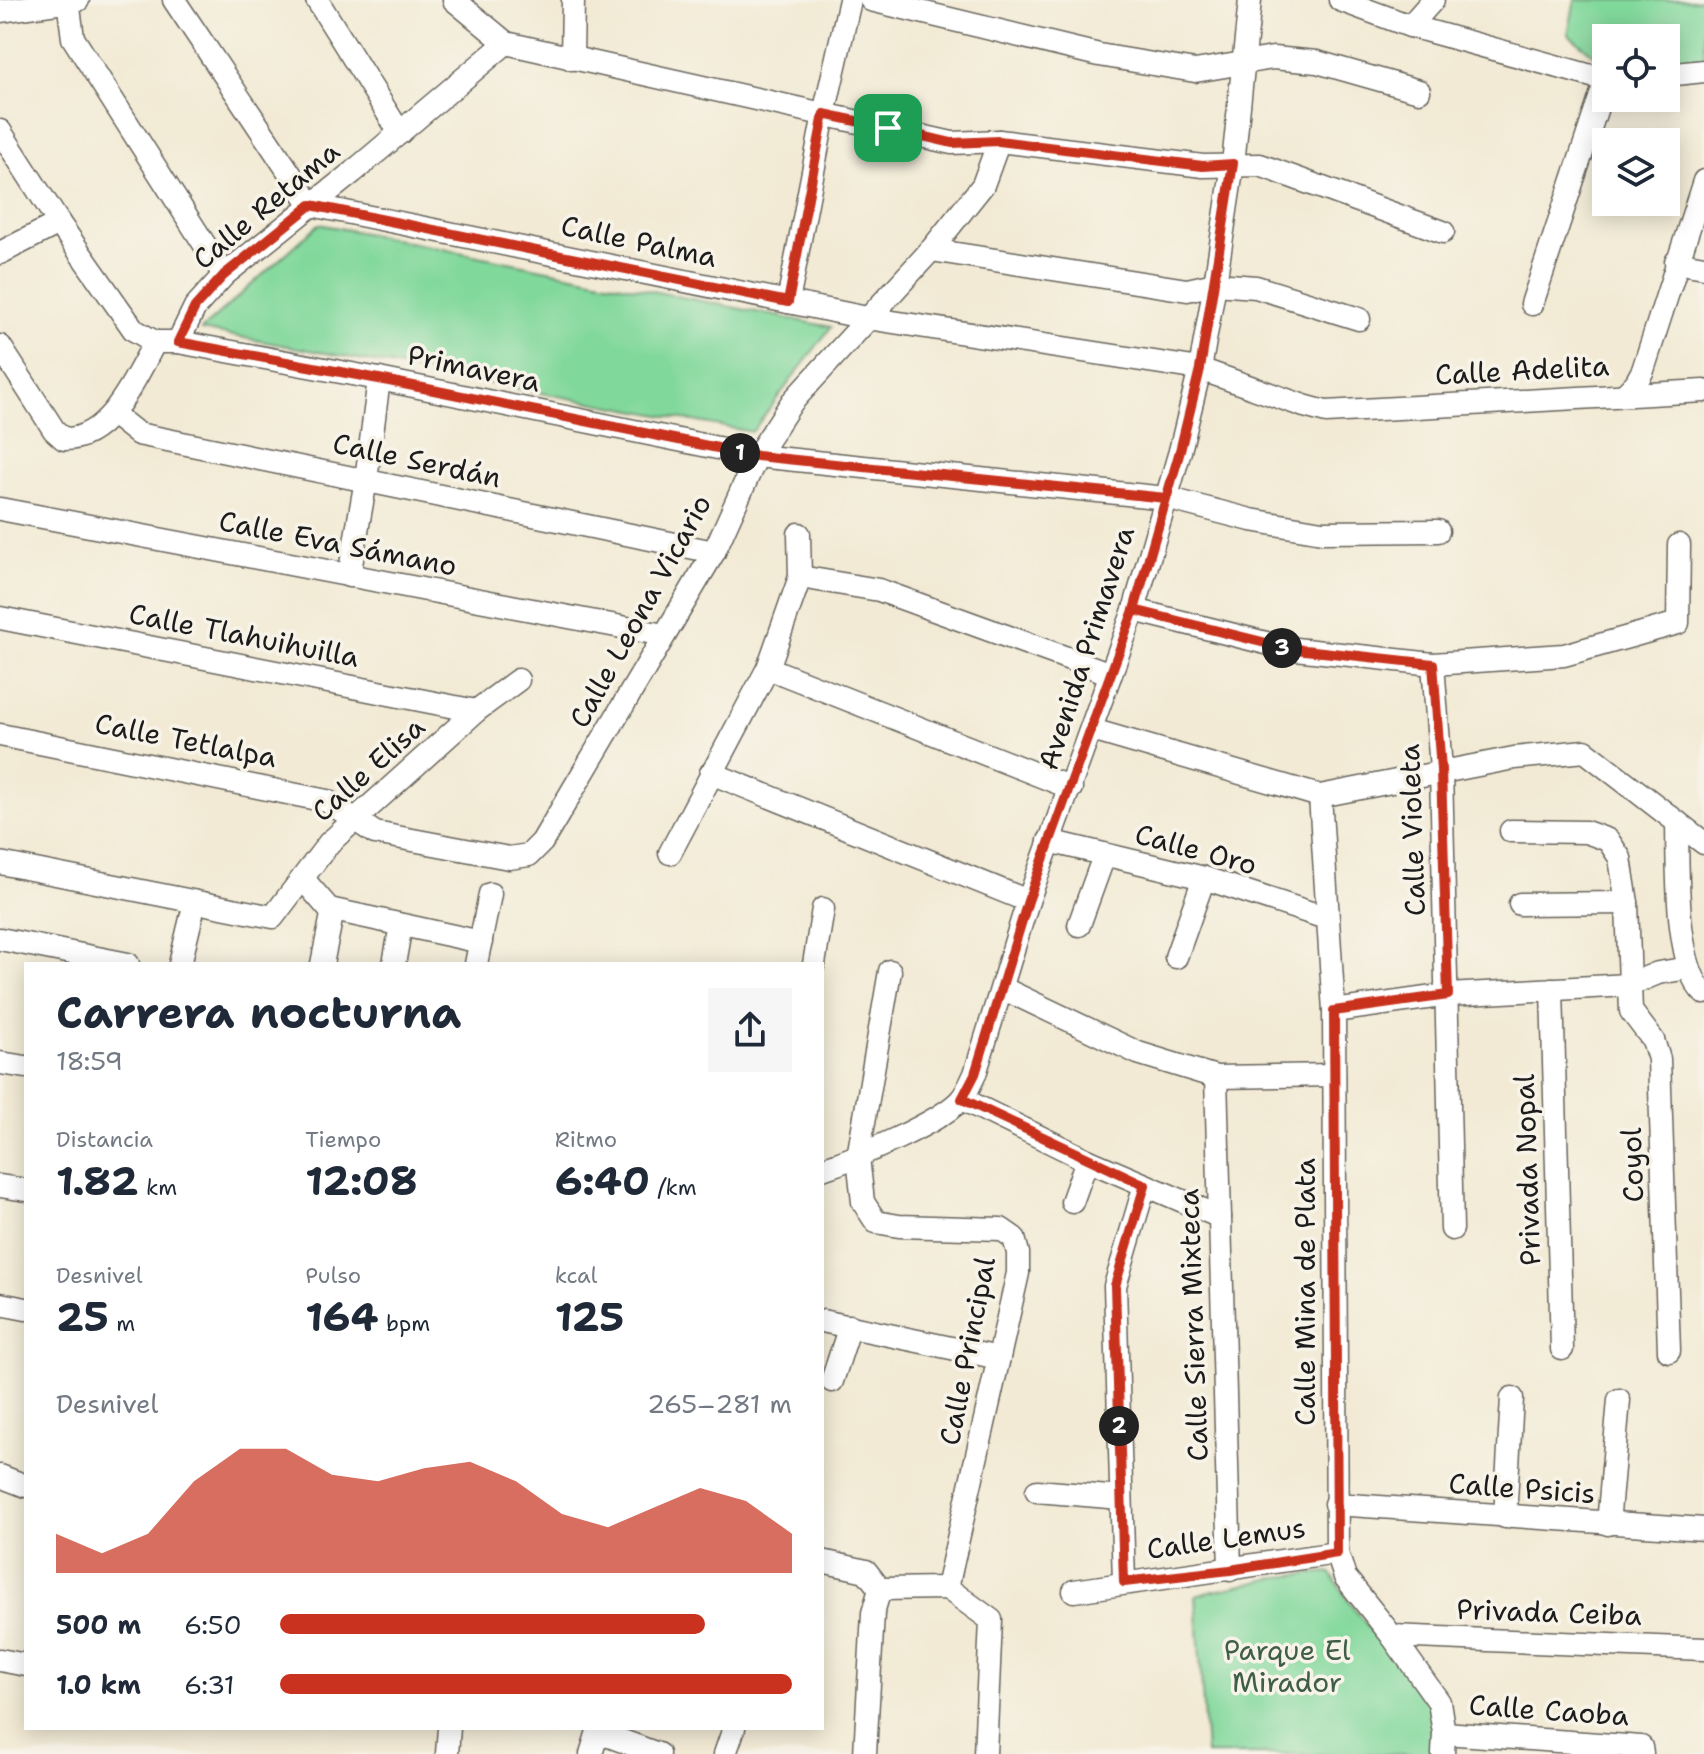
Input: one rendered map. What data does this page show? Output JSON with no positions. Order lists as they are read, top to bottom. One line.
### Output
{"streets":{"street":["Calle Retama","Calle Palma","Primavera","Calle Adelita","Calle Serdán","Calle Eva Sámano","Calle Leona Vicario","Calle Tlahuihuilla","Avenida Primavera","Calle Tetlalpa","Calle Elisa","Calle Violeta","Calle Oro","Coyol","Privada Nopal","Calle Mina de Plata","Calle Sierra Mixteca","Calle Principal","Calle Psicis","Calle Lemus","Privada Ceiba","Calle Caoba"]},"crossings":[["Calle Retama","Calle Palma"],["Calle Retama","Primavera"],["Calle Retama","Calle Serdán"],["Calle Palma","Calle Adelita"],["Calle Palma","Calle Leona Vicario"],["Calle Palma","Avenida Primavera"],["Primavera","Calle Leona Vicario"],["Primavera","Avenida Primavera"],["Calle Adelita","Avenida Primavera"],["Calle Serdán","Calle Leona Vicario"],["Calle Eva Sámano","Calle Leona Vicario"],["Calle Leona Vicario","Calle Tetlalpa"],["Calle Leona Vicario","Calle Elisa"],["Calle Tlahuihuilla","Calle Elisa"],["Avenida Primavera","Calle Oro"],["Calle Tetlalpa","Calle Elisa"],["Calle Oro","Calle Mina de Plata"],["Calle Mina de Plata","Calle Psicis"],["Calle Mina de Plata","Calle Lemus"],["Calle Mina de Plata","Privada Ceiba"],["Calle Mina de Plata","Calle Caoba"],["Calle Sierra Mixteca","Calle Lemus"]],"parks":["Parque El Mirador"],"page":{"pins":["1","3","2"],"heading":["Carrera nocturna","18:59"],"stats":[["Distancia","1.82 km"],["Tiempo","12:08"],["Ritmo","6:40 /km"],["Desnivel","25 m"],["Pulso","164 bpm"],["kcal","125"]],"chart":["Desnivel","265–281 m"],"list":[{"name":"500 m","note":"6:50"},{"name":"1.0 km","note":"6:31"}]}}
